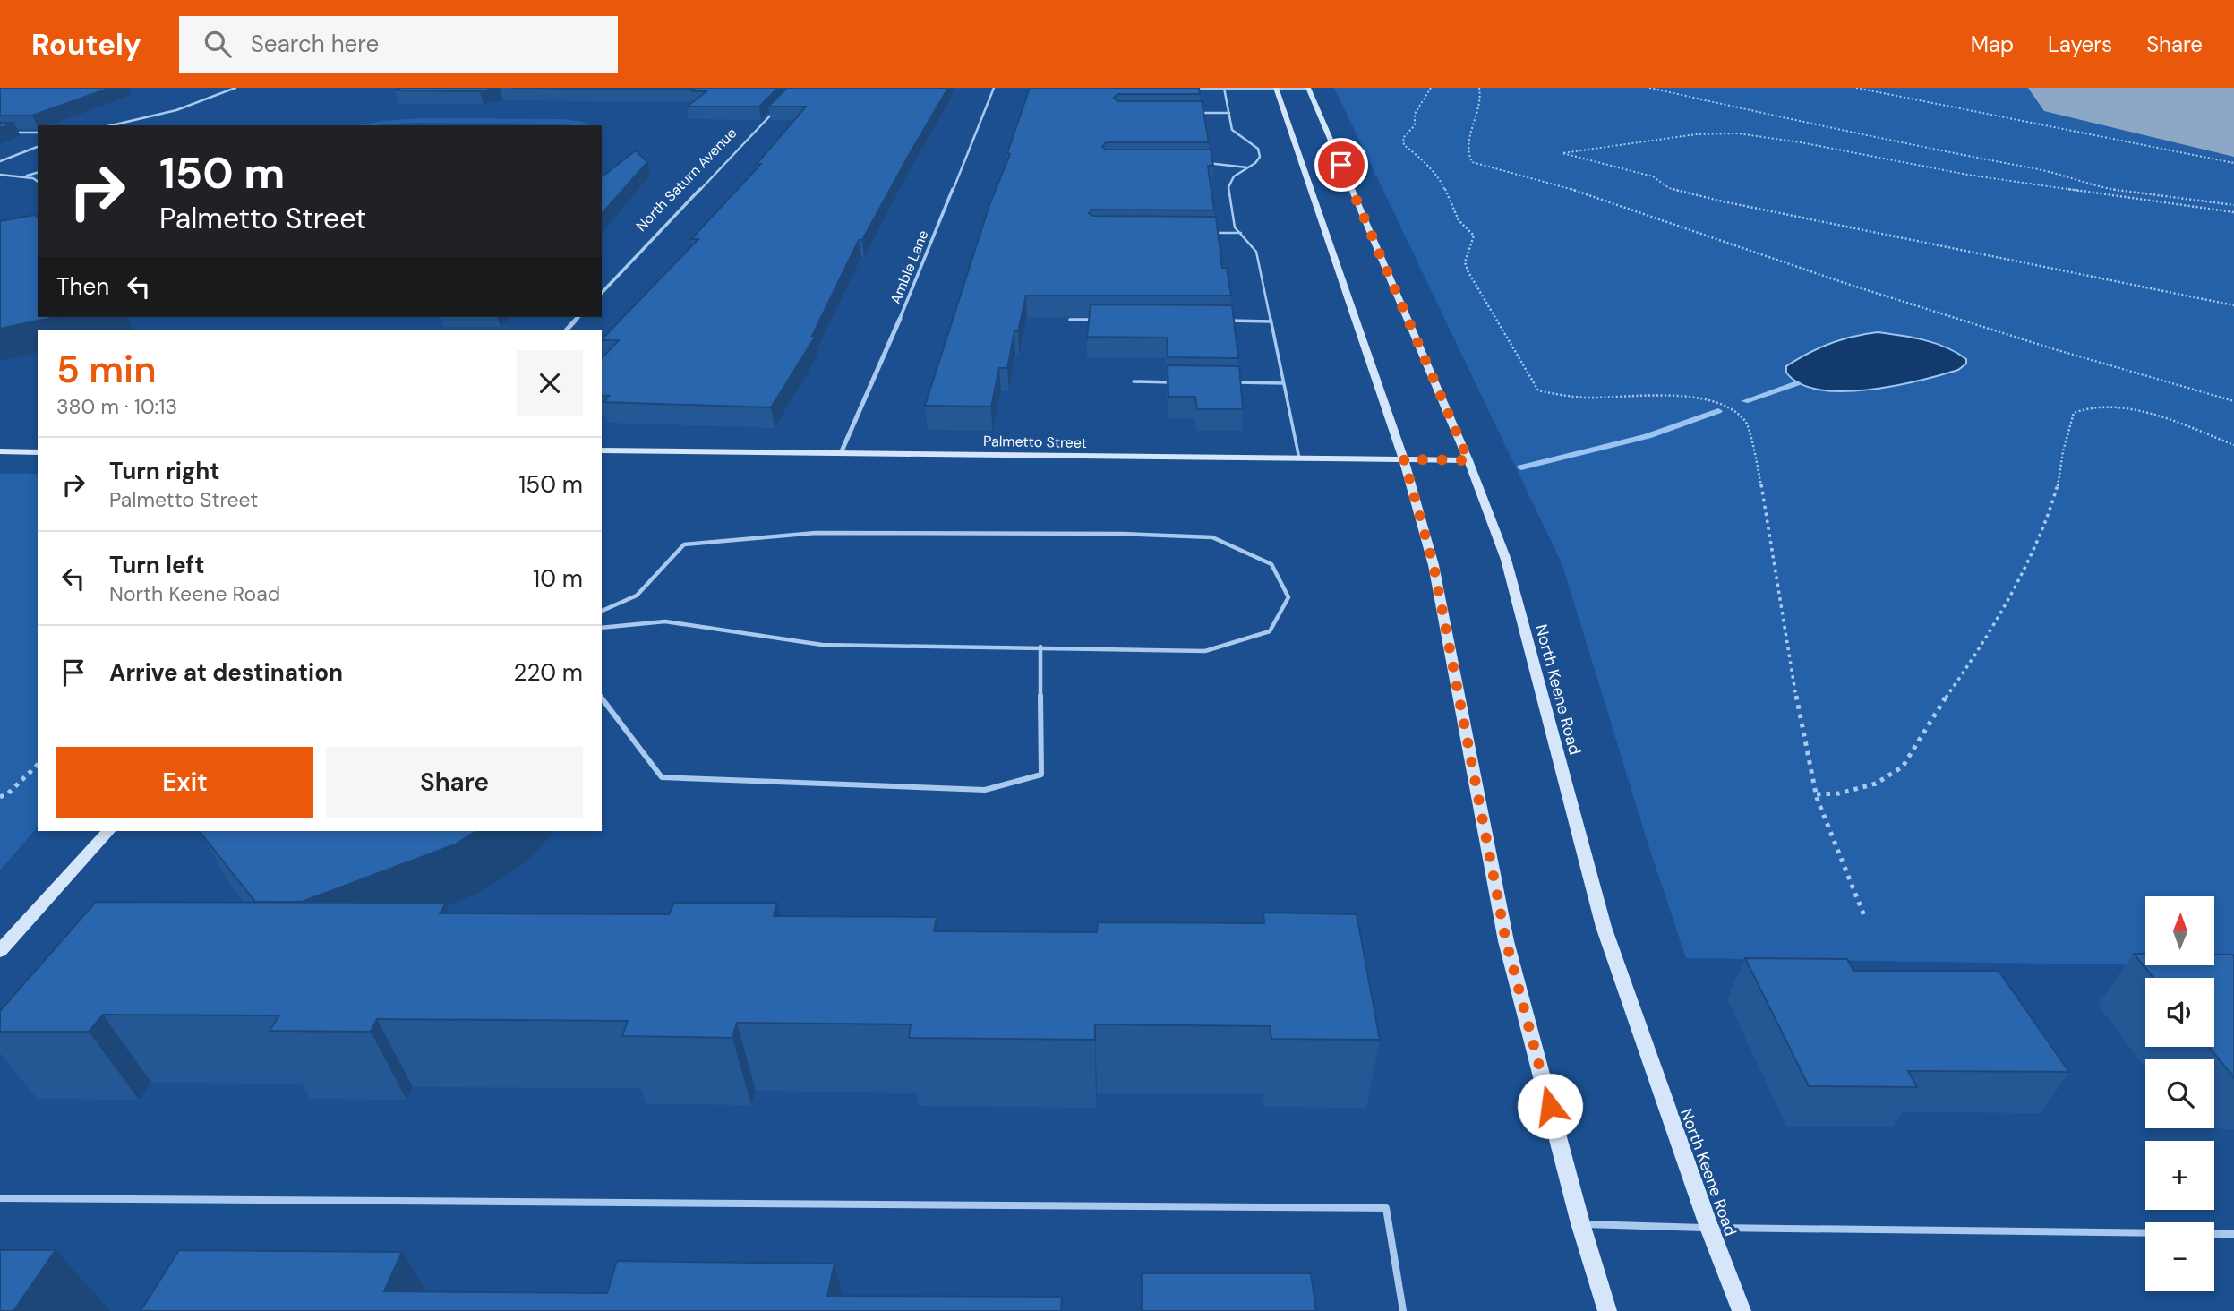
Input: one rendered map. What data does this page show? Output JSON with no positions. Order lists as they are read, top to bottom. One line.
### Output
{"streets":{"main road":["Palmetto Street","North Keene Road"],"street":["North Saturn Avenue","Amble Lane"]},"crossings":[["Amble Lane","Palmetto Street"],["Palmetto Street","North Keene Road"]],"north":"top","page":{"header":"Routely","search":"Search here","nav":["Map","Layers","Share"],"turn":["150 m","Palmetto Street"],"then":"Then","heading":["5 min","380 m · 10:13"],"list":[{"name":"Turn right","note":"Palmetto Street","value":"150 m"},{"name":"Turn left","note":"North Keene Road","value":"10 m"},{"name":"Arrive at destination","value":"220 m"}],"buttons":["Exit","Share"],"map_buttons":["+","−"]}}
